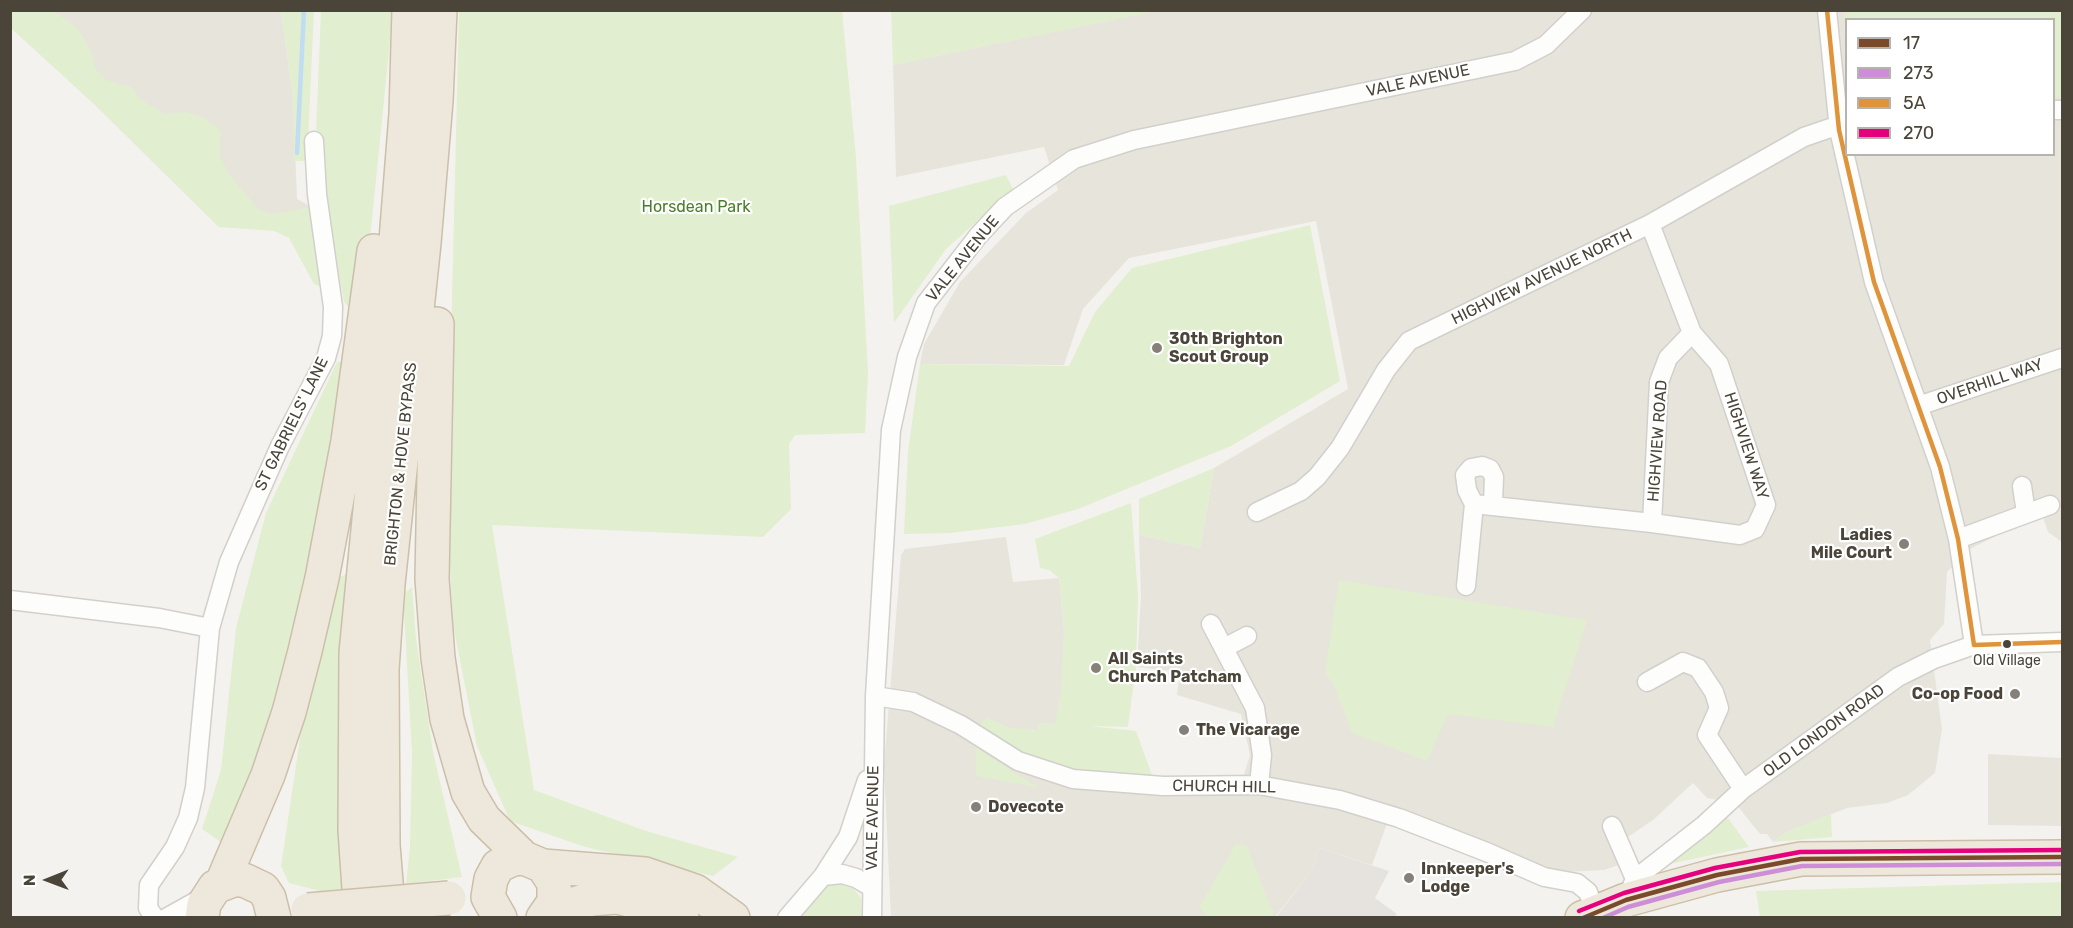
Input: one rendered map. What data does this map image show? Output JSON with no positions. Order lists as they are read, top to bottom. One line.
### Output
{"streets":{"highway":["BRIGHTON & HOVE BYPASS"],"street":["VALE AVENUE","HIGHVIEW AVENUE NORTH","OVERHILL WAY","ST GABRIELS' LANE","HIGHVIEW ROAD","HIGHVIEW WAY","OLD LONDON ROAD","CHURCH HILL"]},"crossings":[["VALE AVENUE","CHURCH HILL"],["HIGHVIEW AVENUE NORTH","HIGHVIEW WAY"],["HIGHVIEW ROAD","HIGHVIEW WAY"]],"parks":["Horsdean Park"],"places":["30th Brighton Scout Group","Ladies Mile Court","Old Village","All Saints Church Patcham","Co-op Food","The Vicarage","Dovecote","Innkeeper's Lodge"],"lines":["transit line 5A","transit line 270","transit line 17","transit line 273"],"legend":["17","273","5A","270"],"north":"left"}
